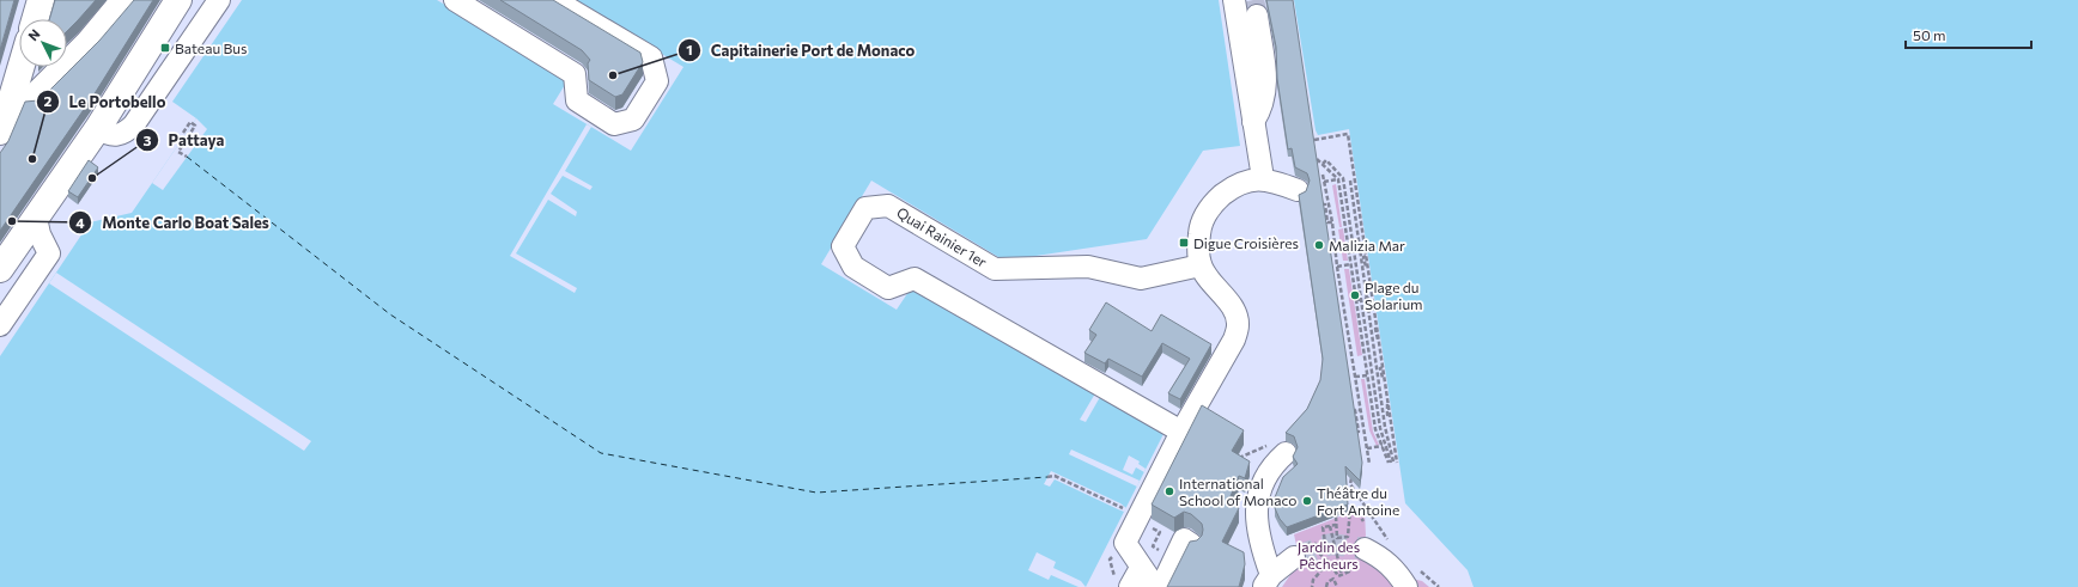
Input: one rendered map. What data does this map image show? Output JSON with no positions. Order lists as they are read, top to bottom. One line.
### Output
{"streets":{"street":["Quai Rainier 1er"]},"parks":["Jardin des Pêcheurs"],"places":{"transit":["Bateau Bus","Digue Croisières"],"other":["Capitainerie Port de Monaco","Le Portobello","Pattaya","Monte Carlo Boat Sales","Malizia Mar","Plage du Solarium","International School of Monaco","Théâtre du Fort Antoine"]},"scale_bar":"50 m","north":"top left"}
